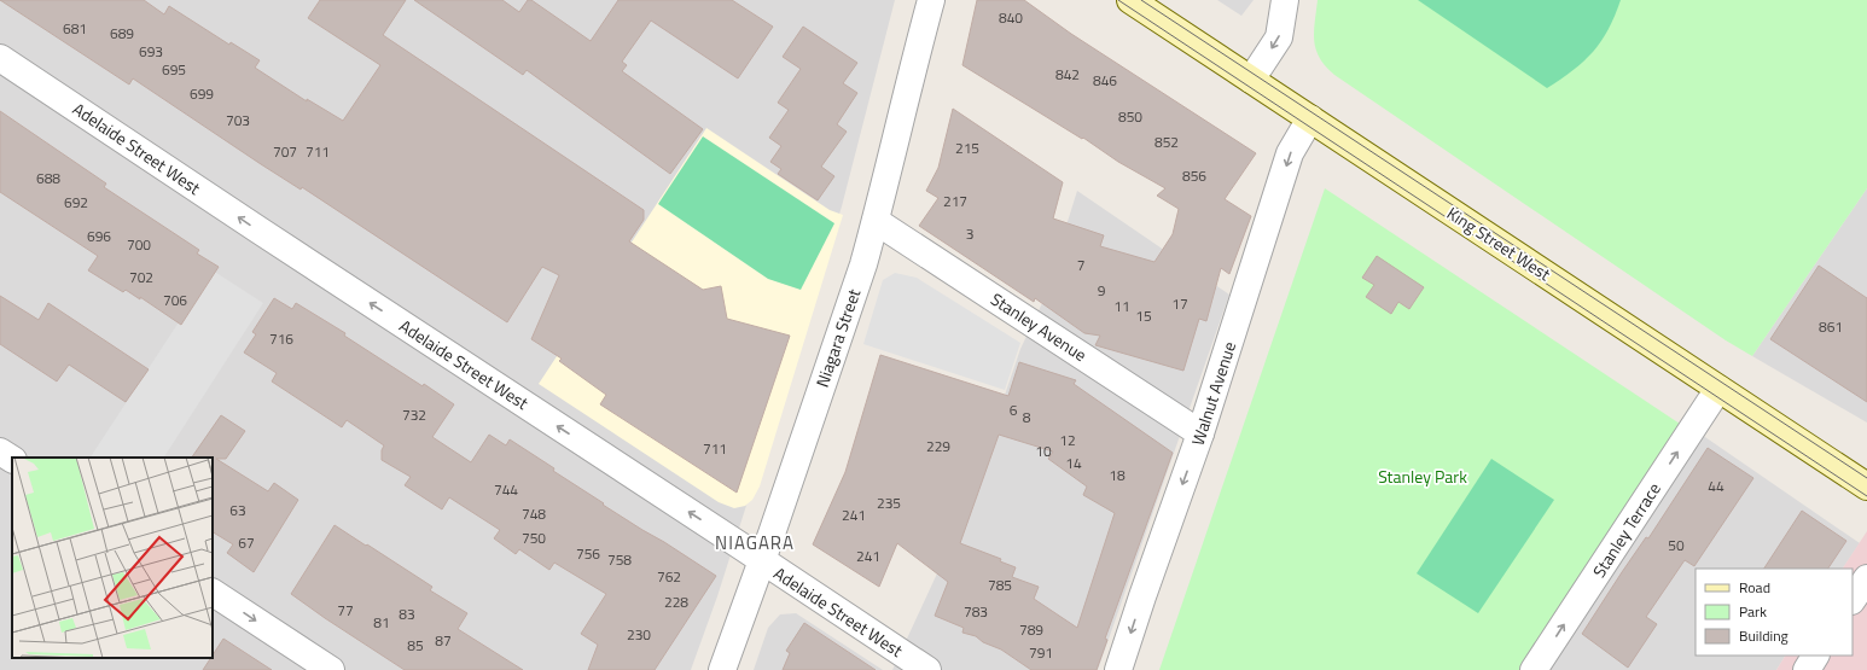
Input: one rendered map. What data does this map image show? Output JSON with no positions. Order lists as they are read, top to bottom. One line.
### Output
{"streets":{"main road":["King Street West"],"street":["Adelaide Street West","Stanley Avenue","Niagara Street","Walnut Avenue","Stanley Terrace"]},"crossings":[["Adelaide Street West","Niagara Street"],["King Street West","Walnut Avenue"],["King Street West","Stanley Terrace"],["Stanley Avenue","Niagara Street"],["Stanley Avenue","Walnut Avenue"]],"one_way":["Adelaide Street West","Walnut Avenue","Stanley Terrace"],"districts":["NIAGARA"],"parks":["Stanley Park"],"house_numbers":["840","681","689","693","695","842","846","699","850","703","852","215","707","711","856","688","217","692","3","696","700","7","702","9","706","17","11","15","861","716","6","732","8","12","229","711","10","14","18","44","744","235","63","748","241","750","67","50","756","241","758","762","785","228","77","783","83","81","789","230","87","85","791"],"legend":["Road","Park","Building"]}
